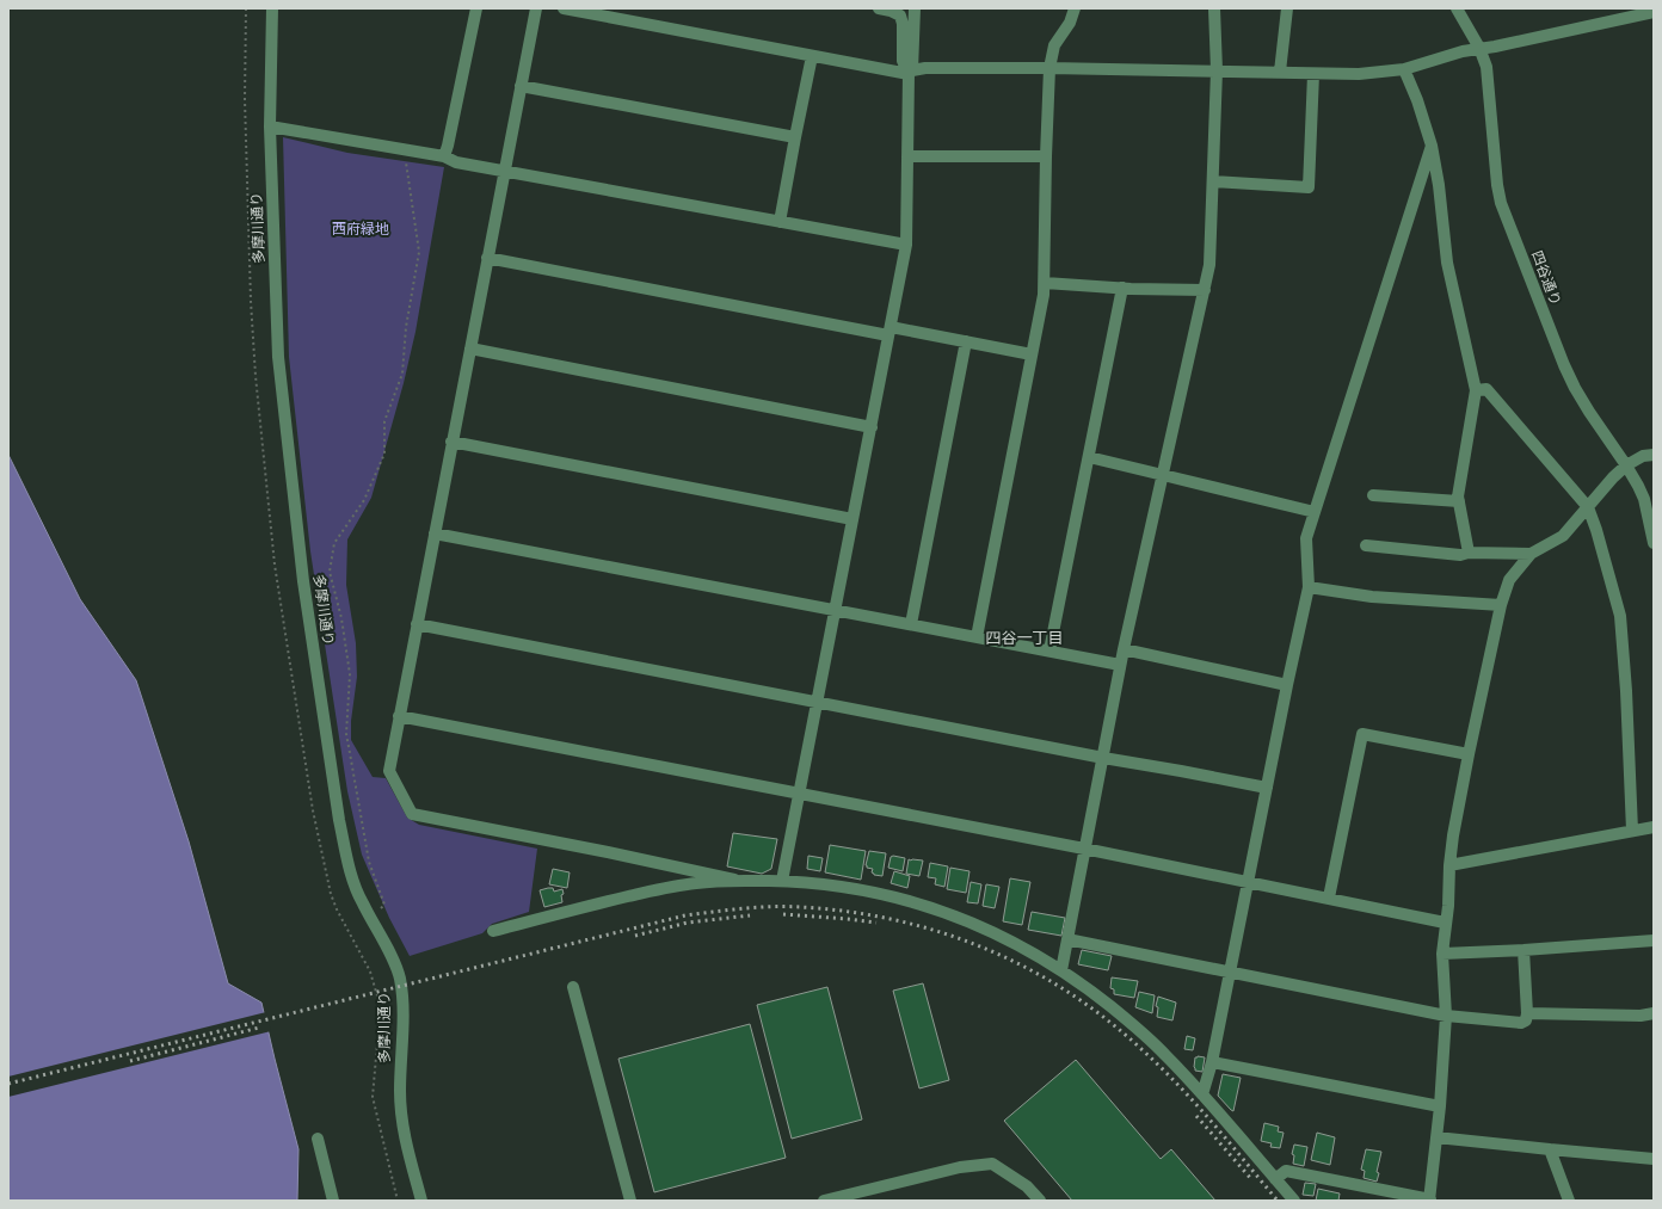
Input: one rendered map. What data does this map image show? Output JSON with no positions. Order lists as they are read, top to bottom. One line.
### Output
{"streets":{"street":["多摩川通り","四谷通り"]},"districts":["四谷一丁目"],"parks":["西府緑地"]}
